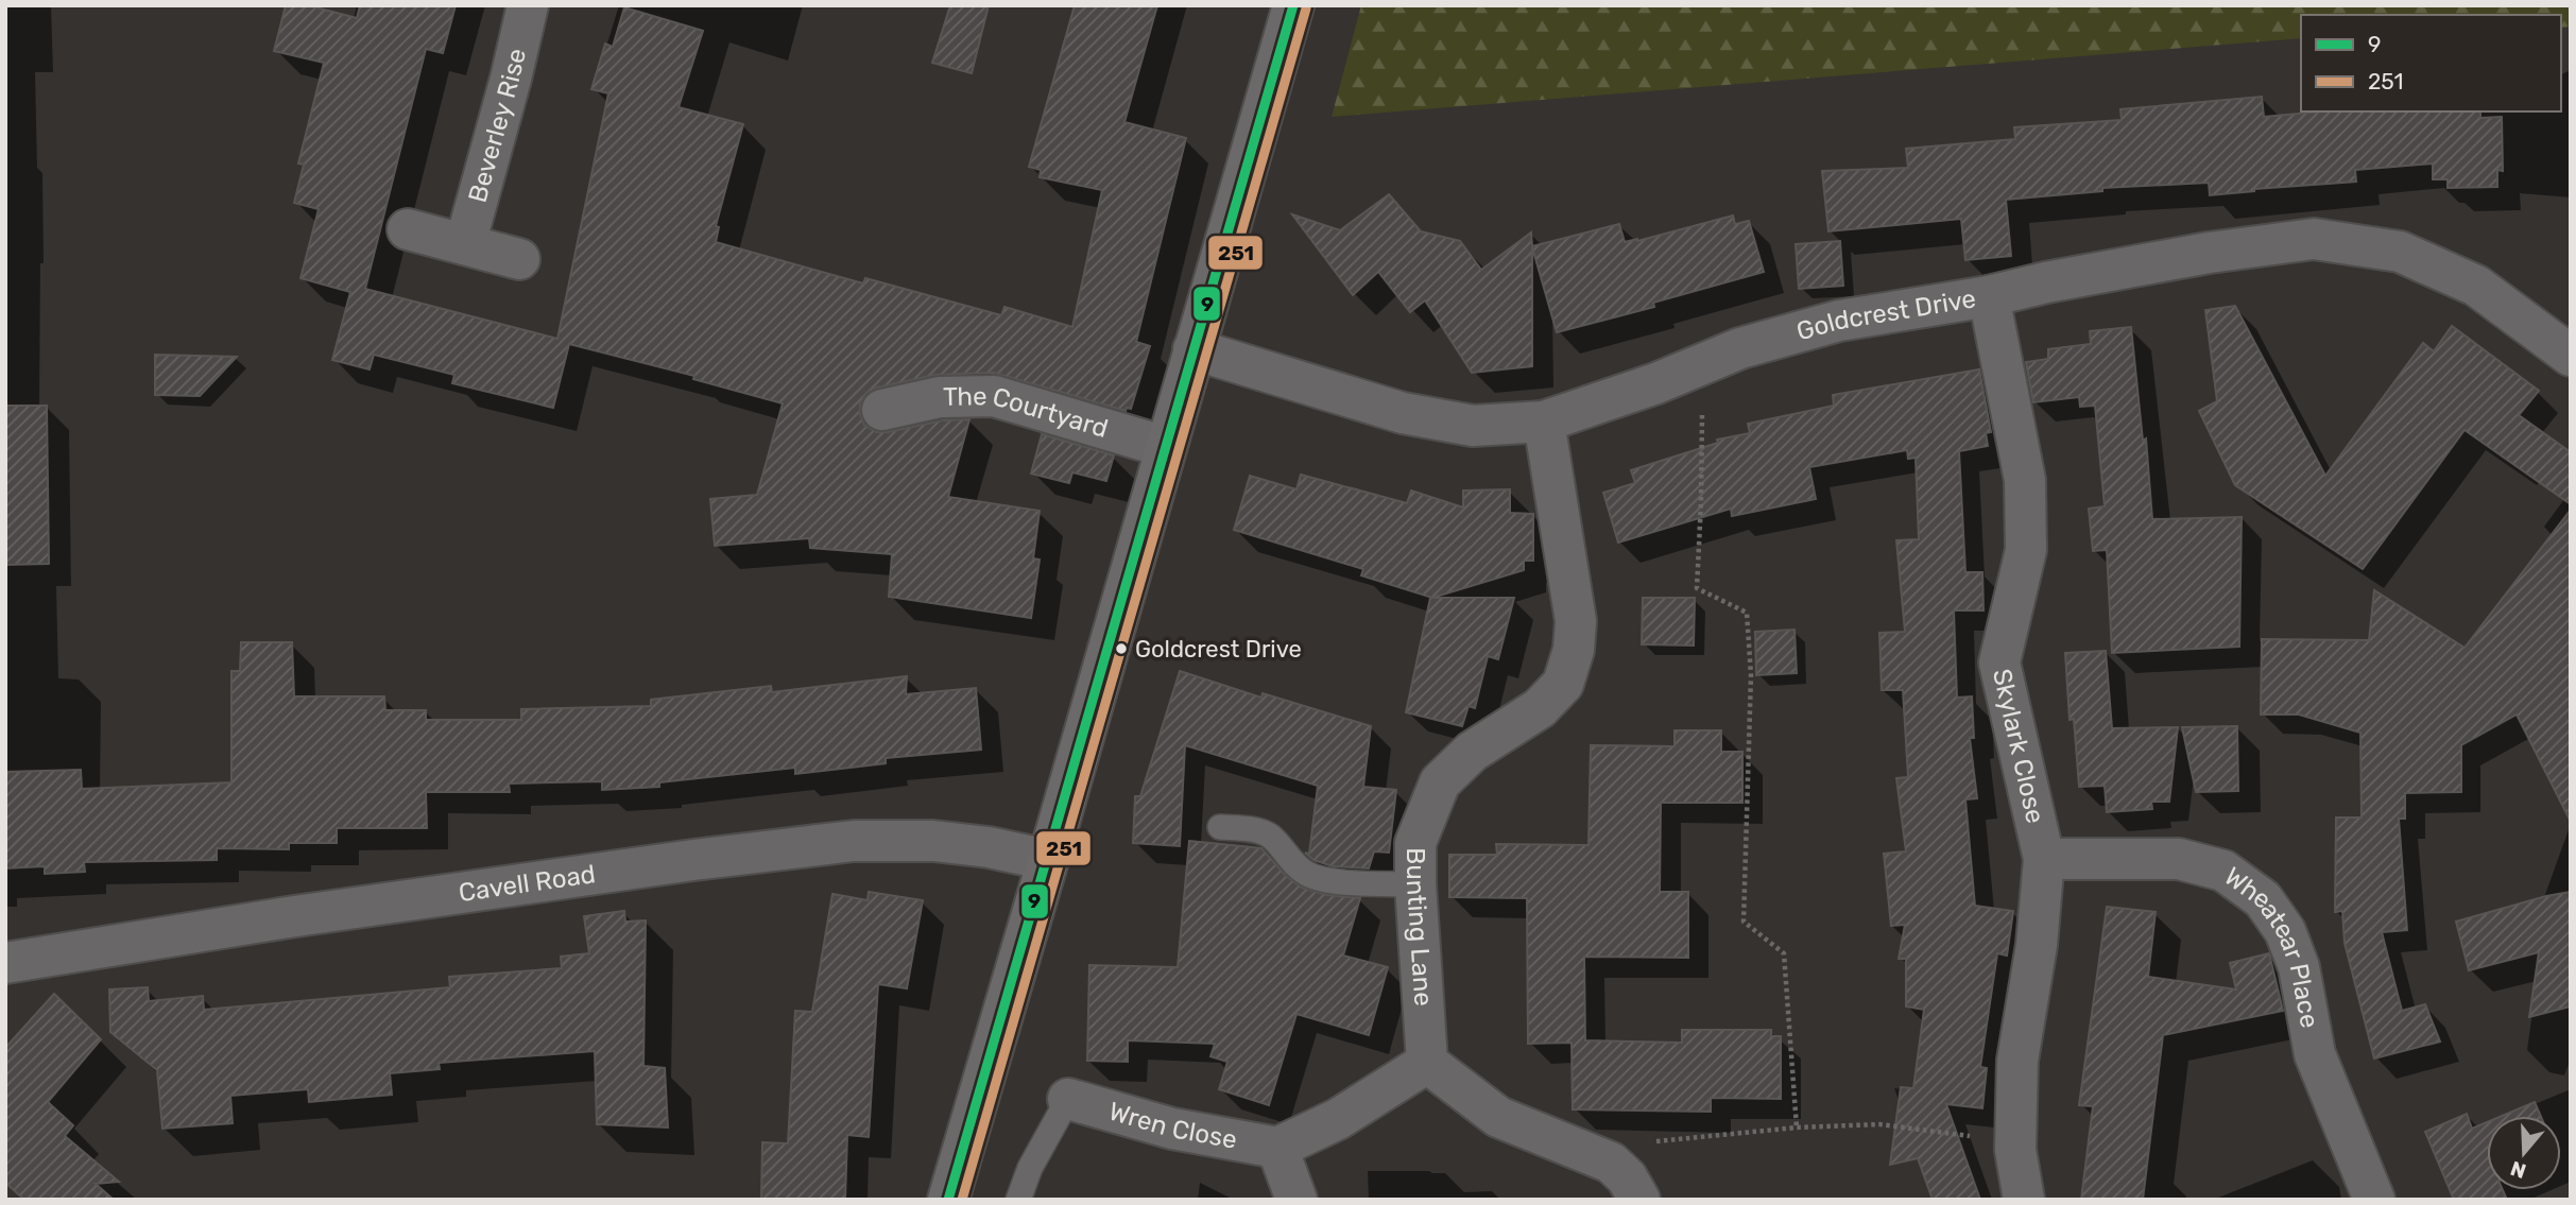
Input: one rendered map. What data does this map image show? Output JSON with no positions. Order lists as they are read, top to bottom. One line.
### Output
{"streets":{"street":["Beverley Rise","Goldcrest Drive","The Courtyard","Skylark Close","Cavell Road","Bunting Lane","Wheatear Place","Wren Close"]},"crossings":[["Goldcrest Drive","Skylark Close"],["Goldcrest Drive","Bunting Lane"],["Skylark Close","Wheatear Place"]],"places":["Goldcrest Drive"],"lines":["transit line 9","transit line 251"],"legend":["9","251"],"north":"bottom"}
